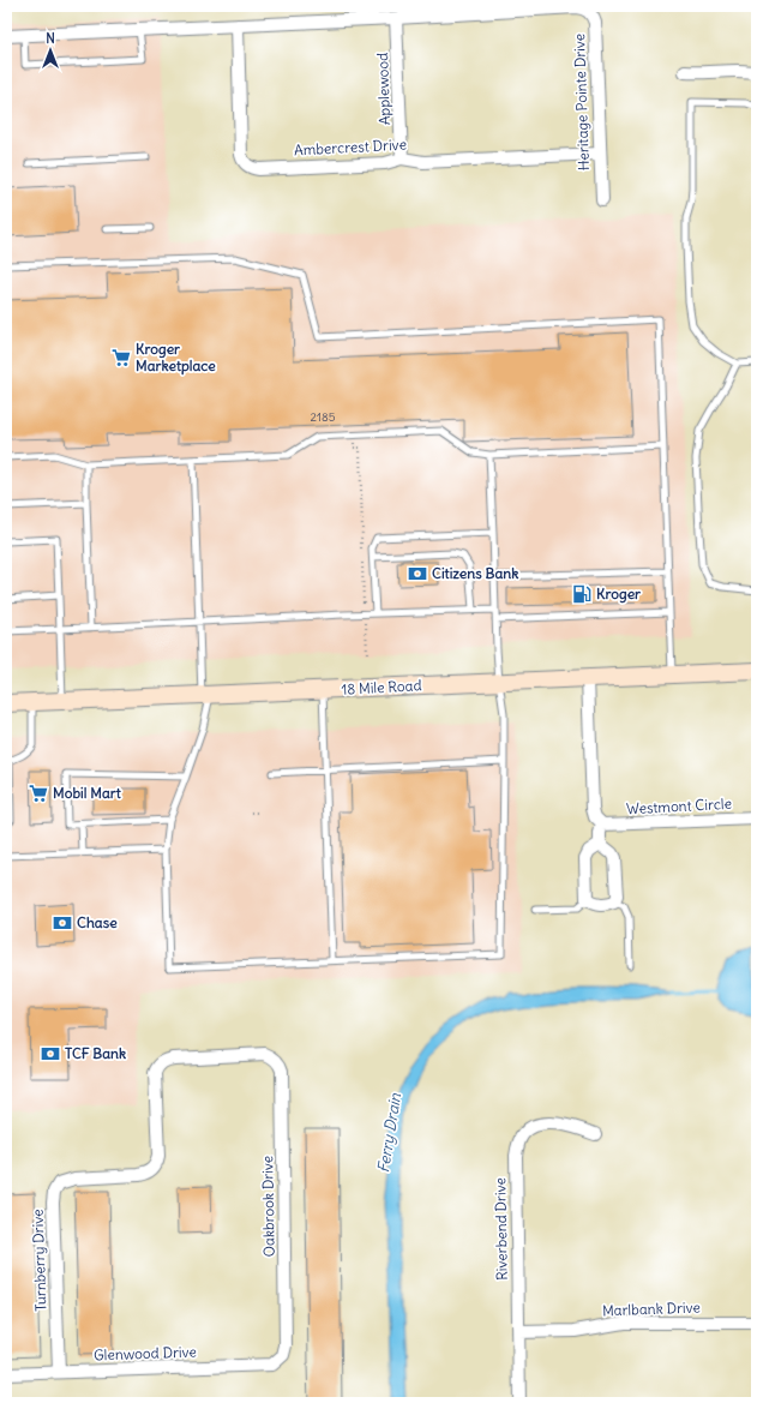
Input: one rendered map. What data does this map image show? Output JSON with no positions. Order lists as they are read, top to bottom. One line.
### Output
{"streets":{"main road":["18 Mile Road"],"street":["Applewood","Heritage Pointe Drive","Ambercrest Drive","Westmont Circle","Oakbrook Drive","Riverbend Drive","Turnberry Drive","Marlbank Drive","Glenwood Drive"]},"crossings":[["Applewood","Heritage Pointe Drive"],["Applewood","Ambercrest Drive"],["Heritage Pointe Drive","Ambercrest Drive"],["Oakbrook Drive","Turnberry Drive"],["Oakbrook Drive","Glenwood Drive"],["Riverbend Drive","Marlbank Drive"],["Turnberry Drive","Glenwood Drive"]],"water":["Ferry Drain"],"places":{"supermarket":["Kroger Marketplace","Mobil Mart"],"bank":["Citizens Bank","Chase","TCF Bank"],"fuel station":["Kroger"]},"house_numbers":["2185"],"north":"top"}
